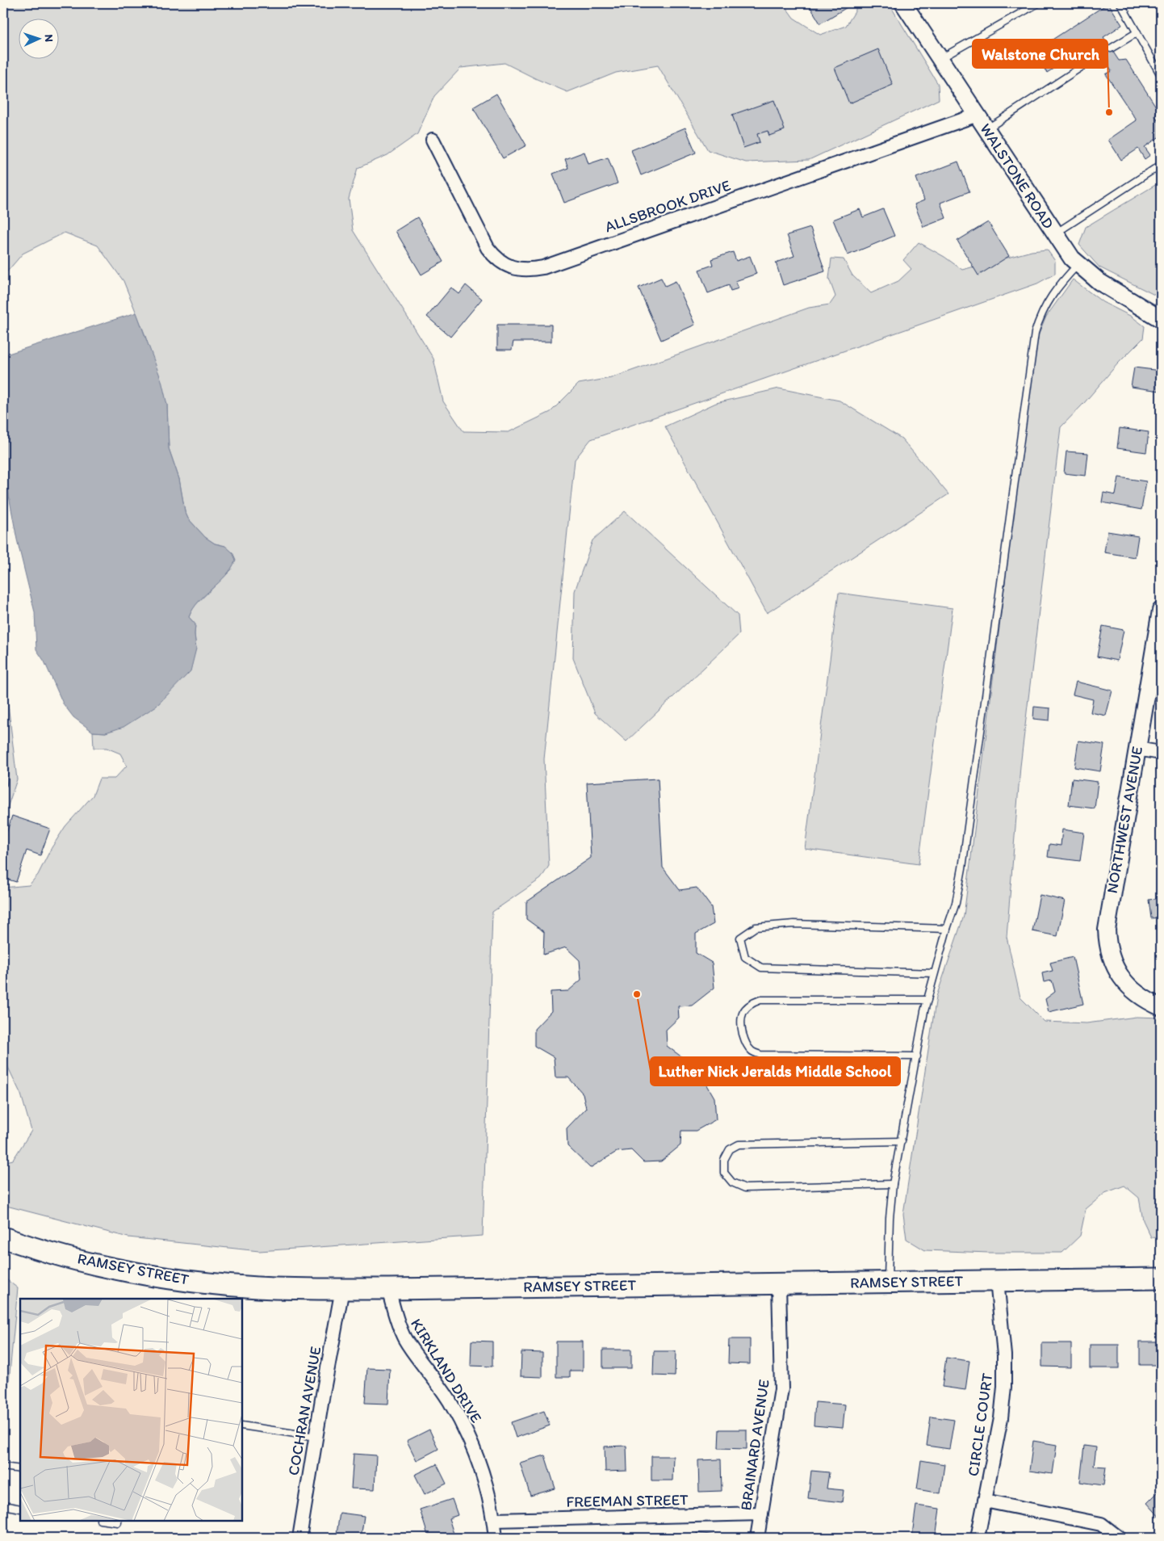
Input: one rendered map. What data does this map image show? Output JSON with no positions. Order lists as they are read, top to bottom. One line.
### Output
{"streets":{"main road":["RAMSEY STREET"],"street":["WALSTONE ROAD","ALLSBROOK DRIVE","NORTHWEST AVENUE","KIRKLAND DRIVE","COCHRAN AVENUE","CIRCLE COURT","BRAINARD AVENUE","FREEMAN STREET"]},"crossings":[["WALSTONE ROAD","ALLSBROOK DRIVE"],["RAMSEY STREET","KIRKLAND DRIVE"],["RAMSEY STREET","COCHRAN AVENUE"],["RAMSEY STREET","CIRCLE COURT"],["RAMSEY STREET","BRAINARD AVENUE"],["KIRKLAND DRIVE","FREEMAN STREET"],["BRAINARD AVENUE","FREEMAN STREET"]],"places":["Walstone Church","Luther Nick Jeralds Middle School"],"north":"right"}
